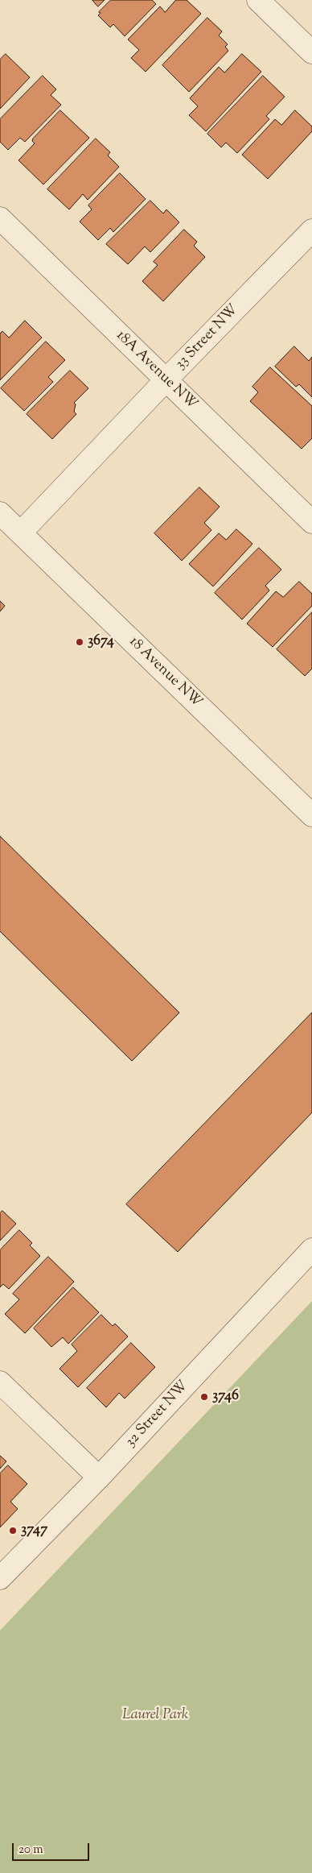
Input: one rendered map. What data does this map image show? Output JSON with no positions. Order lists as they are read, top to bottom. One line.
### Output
{"streets":{"street":["33 Street NW","18A Avenue NW","18 Avenue NW","32 Street NW"]},"crossings":[["33 Street NW","18A Avenue NW"],["33 Street NW","18 Avenue NW"]],"parks":["Laurel Park"],"places":["3674","3746","3747"],"scale_bar":"20 m"}
